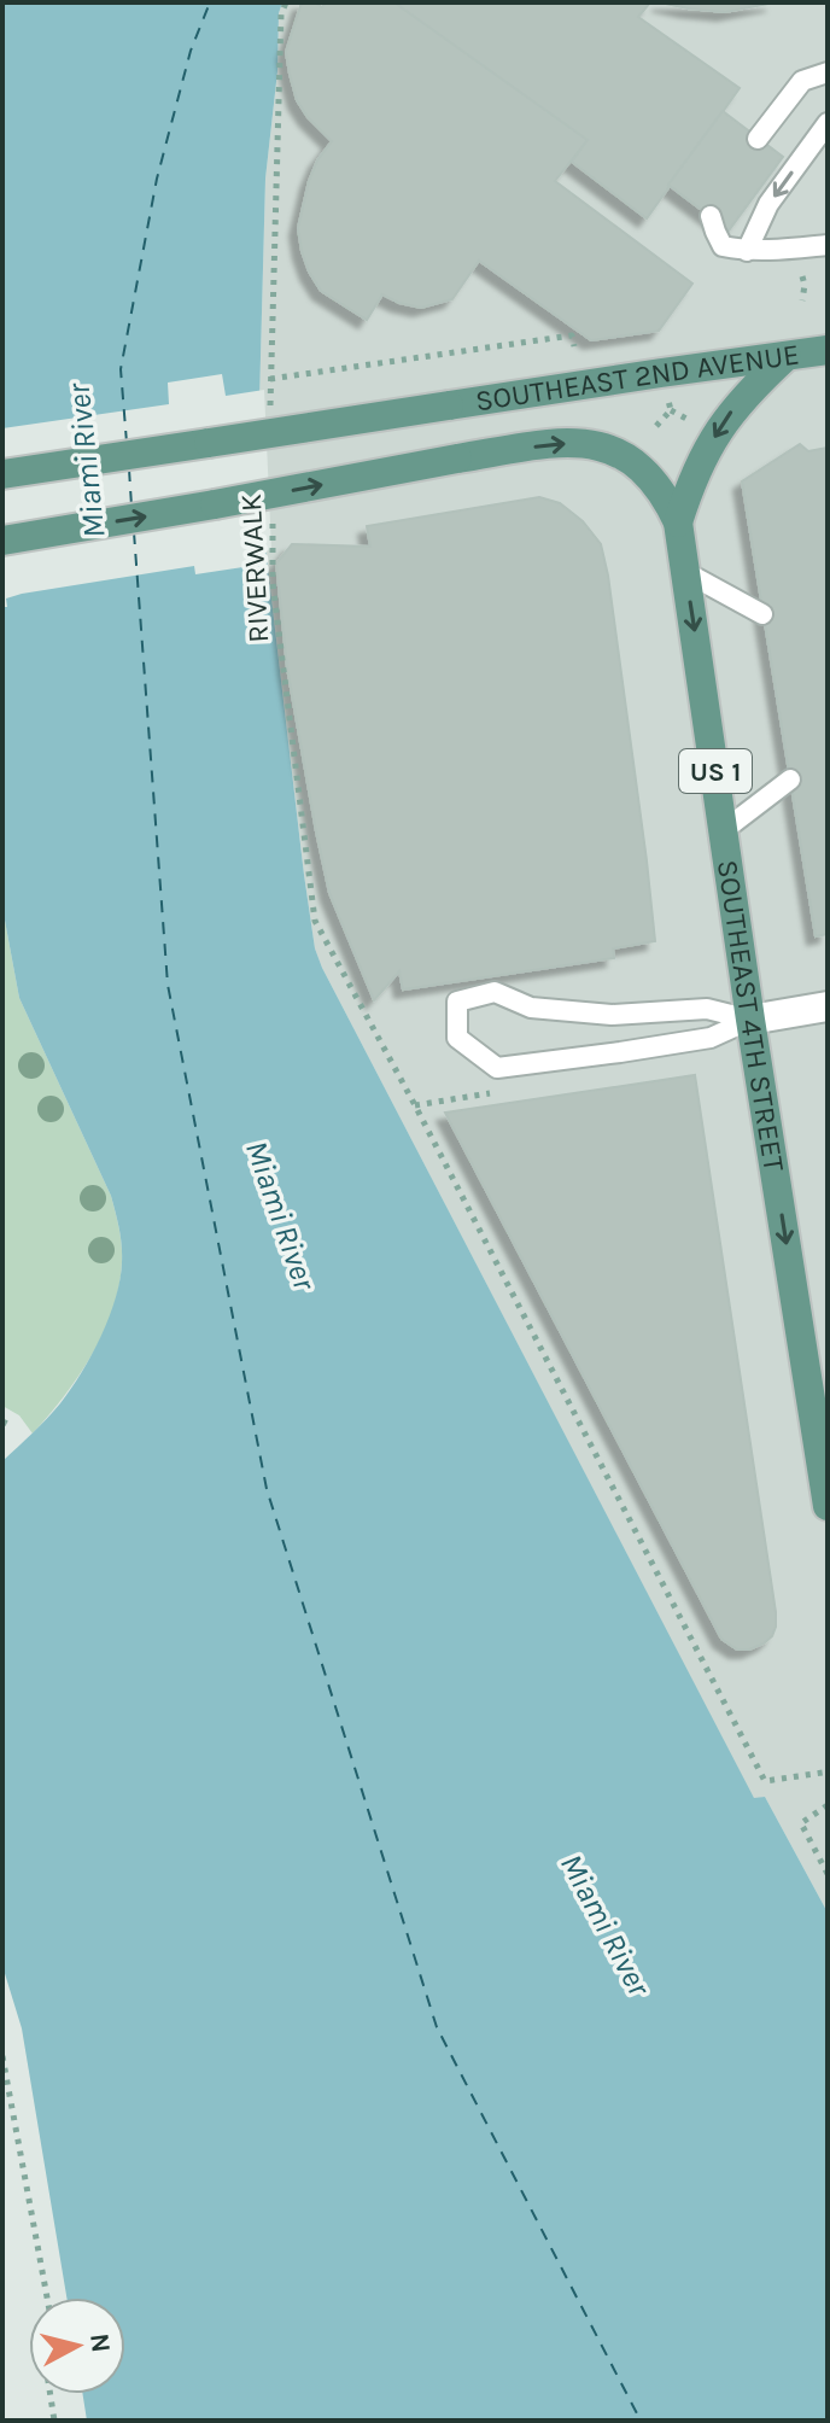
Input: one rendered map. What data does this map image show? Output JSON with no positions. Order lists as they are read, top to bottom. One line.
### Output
{"streets":{"main road":["SOUTHEAST 2ND AVENUE","US 1","SOUTHEAST 4TH STREET"],"path":["RIVERWALK"]},"crossings":[["SOUTHEAST 2ND AVENUE","US 1"],["SOUTHEAST 2ND AVENUE","SOUTHEAST 4TH STREET"],["US 1","SOUTHEAST 4TH STREET"]],"one_way":["SOUTHEAST 4TH STREET"],"water":["Miami River"],"north":"right"}
